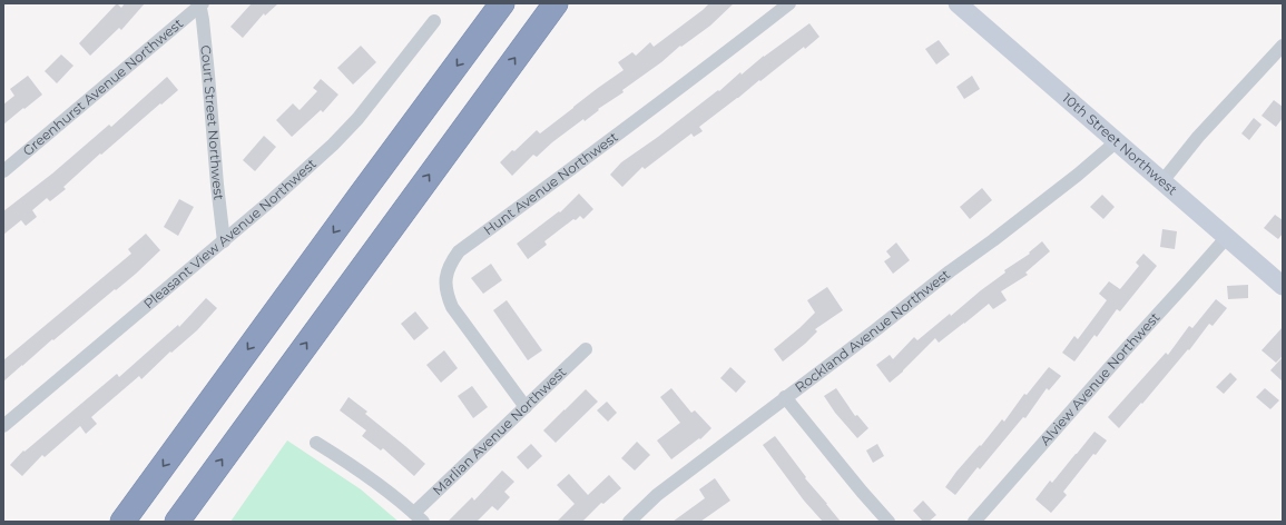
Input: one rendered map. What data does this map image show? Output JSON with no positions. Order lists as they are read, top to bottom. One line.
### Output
{"streets":{"main road":["10th Street Northwest"],"street":["Greenhurst Avenue Northwest","Court Street Northwest","Hunt Avenue Northwest","Pleasant View Avenue Northwest","Rockland Avenue Northwest","Alview Avenue Northwest","Marlian Avenue Northwest"]},"crossings":[["Greenhurst Avenue Northwest","Court Street Northwest"],["Court Street Northwest","Pleasant View Avenue Northwest"],["10th Street Northwest","Rockland Avenue Northwest"],["10th Street Northwest","Alview Avenue Northwest"],["Hunt Avenue Northwest","Marlian Avenue Northwest"]]}
